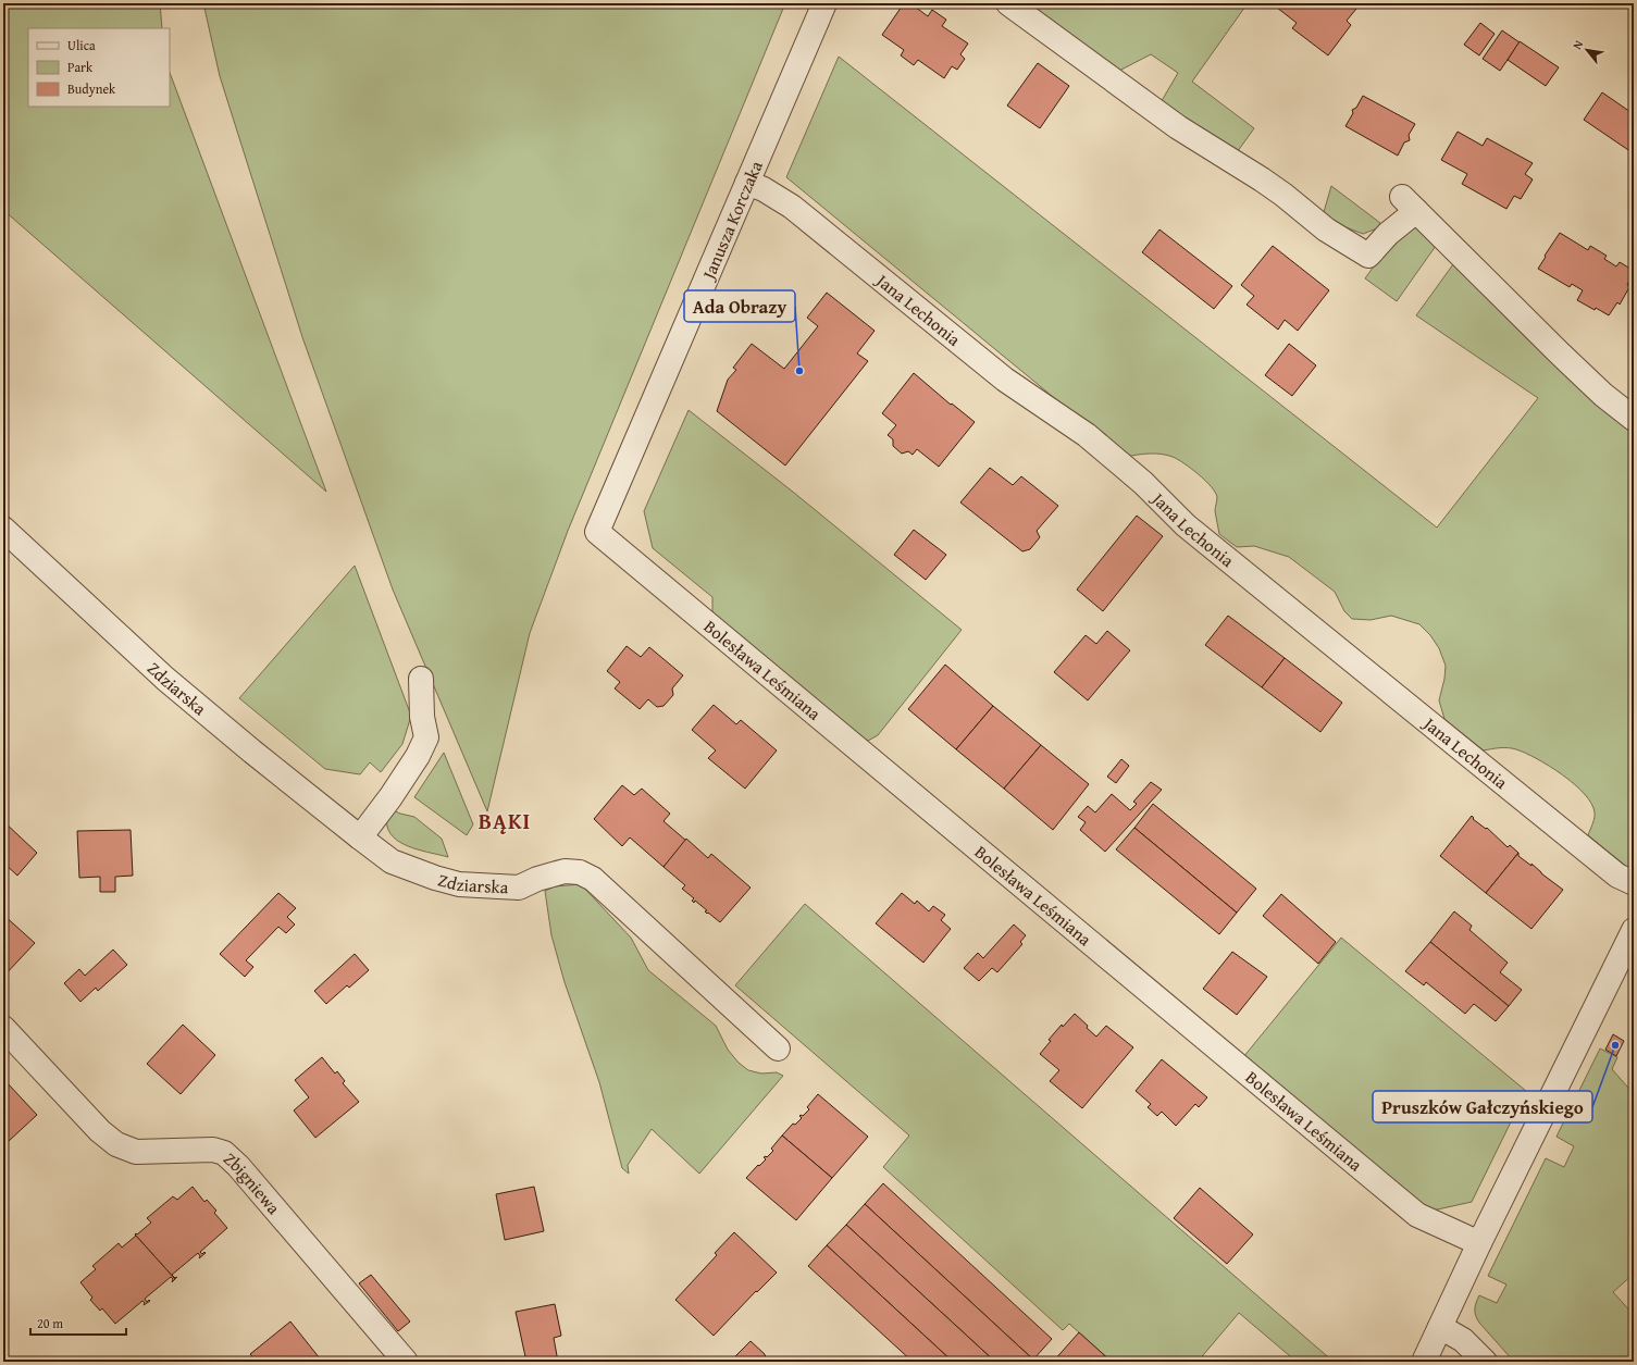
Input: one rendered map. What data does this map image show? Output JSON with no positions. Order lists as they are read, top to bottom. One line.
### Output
{"streets":{"street":["Janusza Korczaka","Jana Lechonia","Bolesława Leśmiana","Zdziarska","Zbigniewa"]},"crossings":[["Janusza Korczaka","Jana Lechonia"],["Janusza Korczaka","Bolesława Leśmiana"]],"districts":["BĄKI"],"places":["Ada Obrazy","Pruszków Gałczyńskiego"],"legend":["Ulica","Park","Budynek"],"scale_bar":"20 m","north":"top left"}
